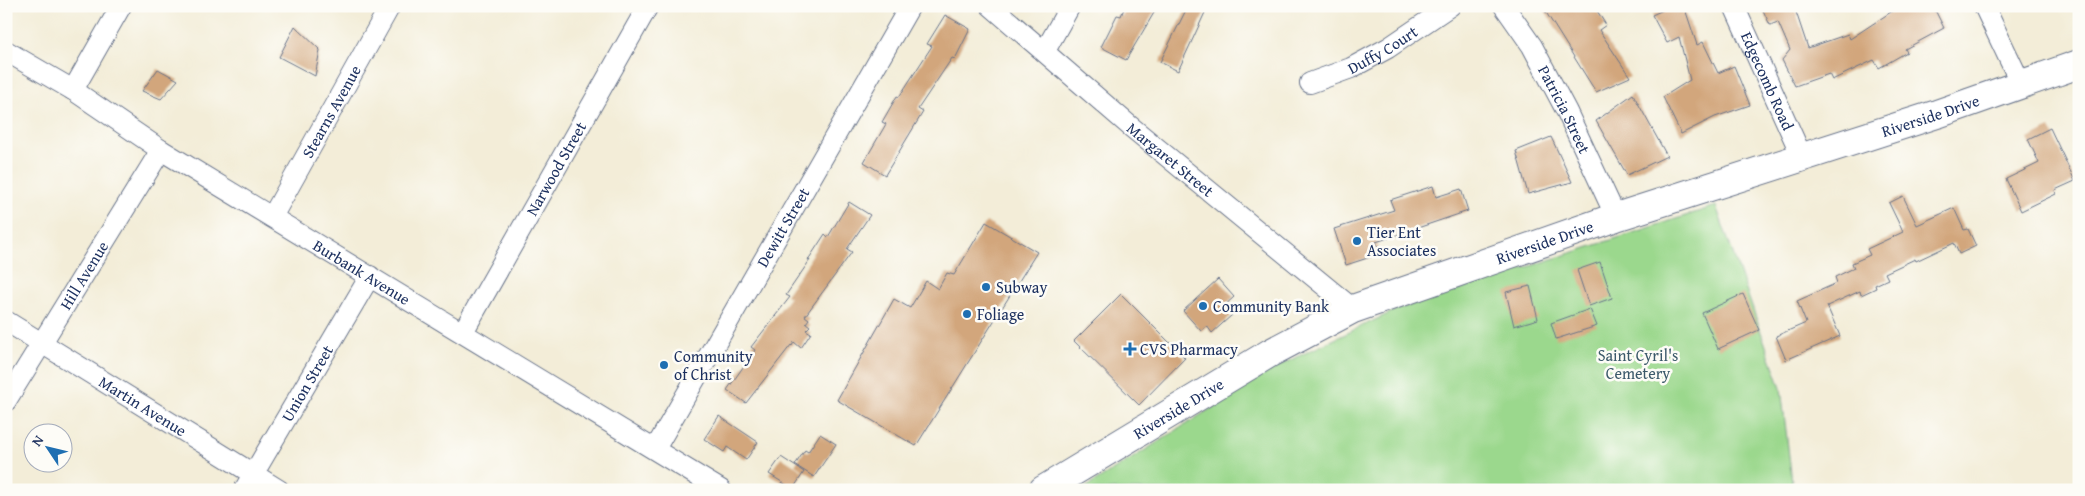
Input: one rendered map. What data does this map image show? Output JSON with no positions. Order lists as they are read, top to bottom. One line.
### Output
{"streets":{"main road":["Riverside Drive"],"street":["Duffy Court","Edgecomb Road","Patricia Street","Stearns Avenue","Margaret Street","Narwood Street","Dewitt Street","Burbank Avenue","Hill Avenue","Union Street","Martin Avenue"]},"crossings":[["Edgecomb Road","Riverside Drive"],["Patricia Street","Riverside Drive"],["Stearns Avenue","Burbank Avenue"],["Riverside Drive","Margaret Street"],["Narwood Street","Burbank Avenue"],["Dewitt Street","Burbank Avenue"],["Burbank Avenue","Hill Avenue"],["Burbank Avenue","Union Street"],["Hill Avenue","Martin Avenue"],["Union Street","Martin Avenue"]],"parks":["Saint Cyril's Cemetery"],"places":{"other":["Tier Ent Associates","Subway","Community Bank","Foliage","Community of Christ"],"health":["CVS Pharmacy"]},"north":"top left"}
